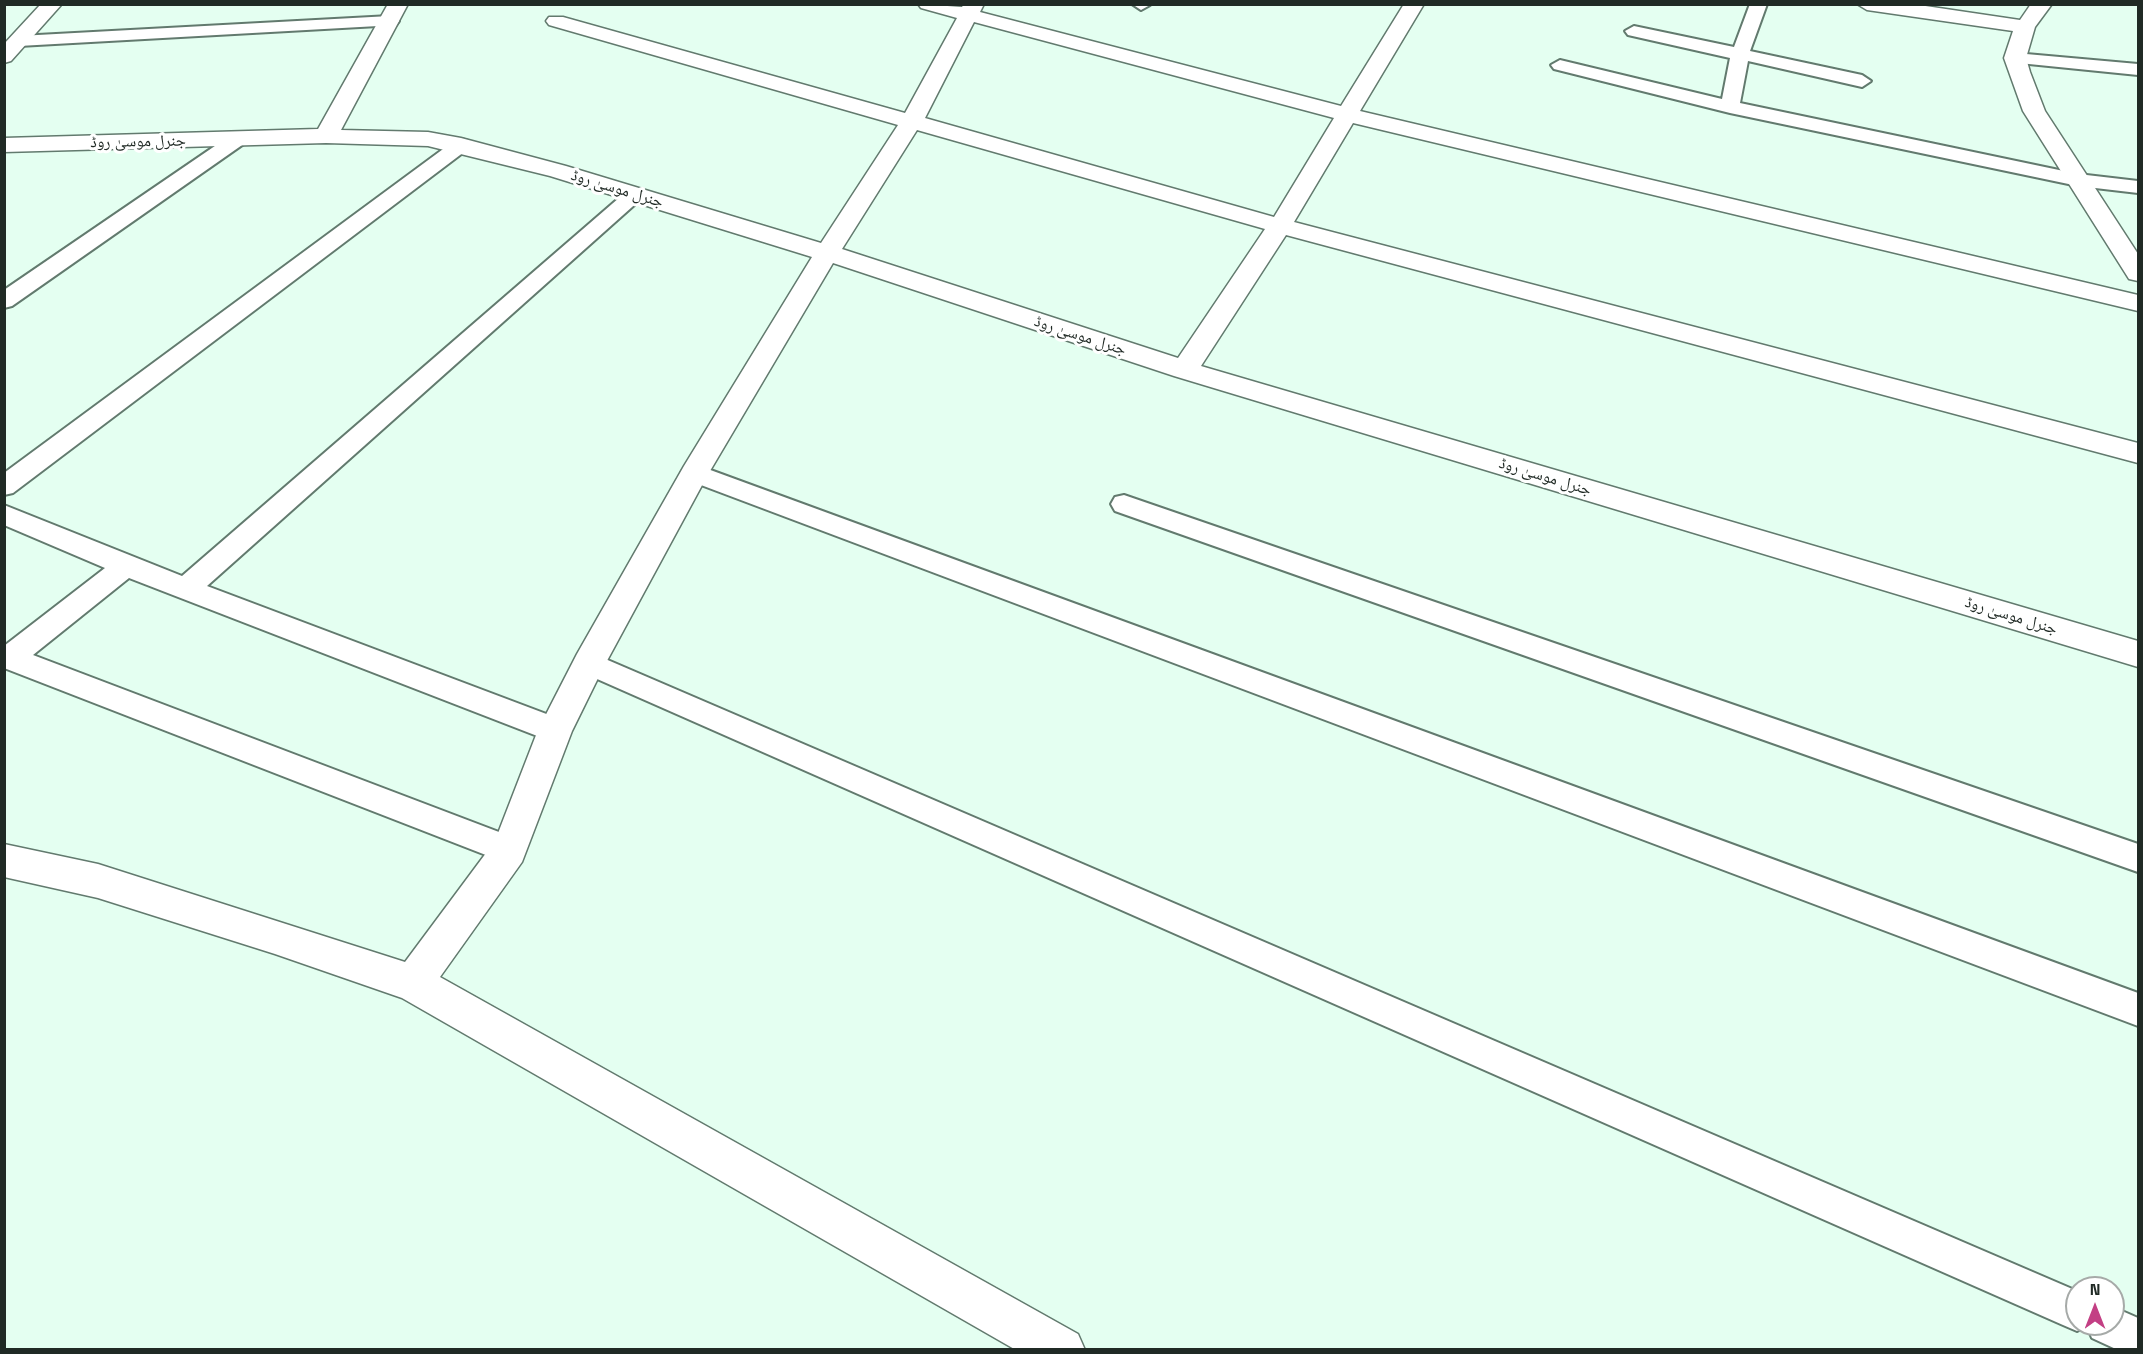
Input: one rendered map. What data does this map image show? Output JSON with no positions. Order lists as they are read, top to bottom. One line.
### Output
{"streets":{"street":["جنرل موسیٰ روڈ"]},"north":"top"}
